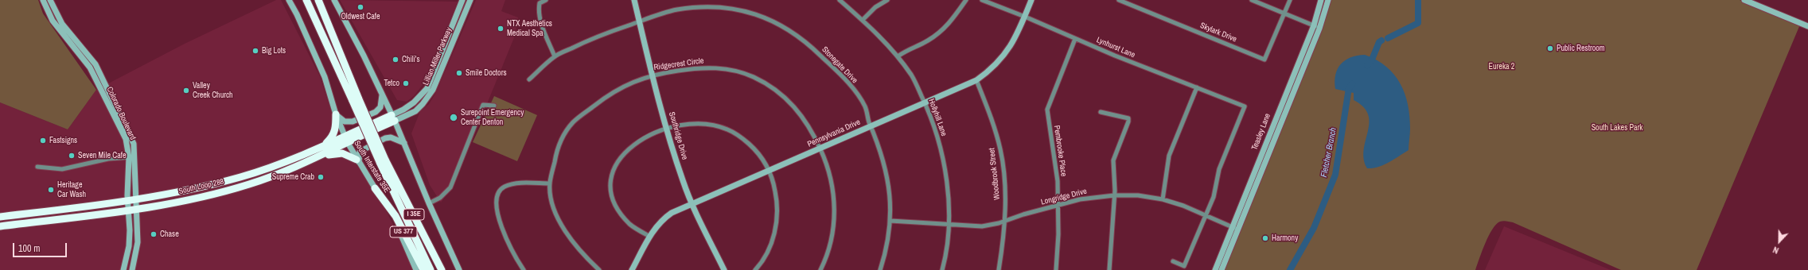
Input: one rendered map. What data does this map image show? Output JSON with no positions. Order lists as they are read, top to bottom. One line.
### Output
{"streets":{"highway":["South Loop 288","I 35E","US 377"],"main road":["Lillian Miller Parkway","Colorado Boulevard","Teasley Lane","Pennsylvania Drive","Southridge Drive","South Interstate 35E"],"street":["Skylark Drive","Lynhurst Lane","Ridgecrest Circle","Stonegate Drive","Hollyhill Lane","Pembrooke Place","Woodbrook Street","Longridge Drive"]},"crossings":[["Lynhurst Lane","Pennsylvania Drive"],["Lynhurst Lane","Pembrooke Place"],["Lynhurst Lane","Longridge Drive"],["Lillian Miller Parkway","South Loop 288"],["Ridgecrest Circle","Pennsylvania Drive"],["Ridgecrest Circle","Southridge Drive"],["Stonegate Drive","Pennsylvania Drive"],["Stonegate Drive","Southridge Drive"],["Stonegate Drive","Longridge Drive"],["Colorado Boulevard","South Loop 288"],["Hollyhill Lane","Pennsylvania Drive"],["Hollyhill Lane","Longridge Drive"],["Teasley Lane","Longridge Drive"],["Pennsylvania Drive","Southridge Drive"],["Pennsylvania Drive","Woodbrook Street"],["Pembrooke Place","Longridge Drive"],["South Interstate 35E","South Loop 288"],["South Interstate 35E","US 377"],["Woodbrook Street","Longridge Drive"]],"water":["Fletcher Branch"],"parks":["Eureka 2","South Lakes Park"],"places":["Oldwest Cafe","NTX Aesthetics Medical Spa","Public Restroom","Big Lots","Chili's","Smile Doctors","Tetco","Valley Creek Church","Surepoint Emergency Center Denton","Fastsigns","Seven Mile Cafe","Supreme Crab","Heritage Car Wash","Chase","Harmony"],"scale_bar":"100 m","north":"bottom"}
